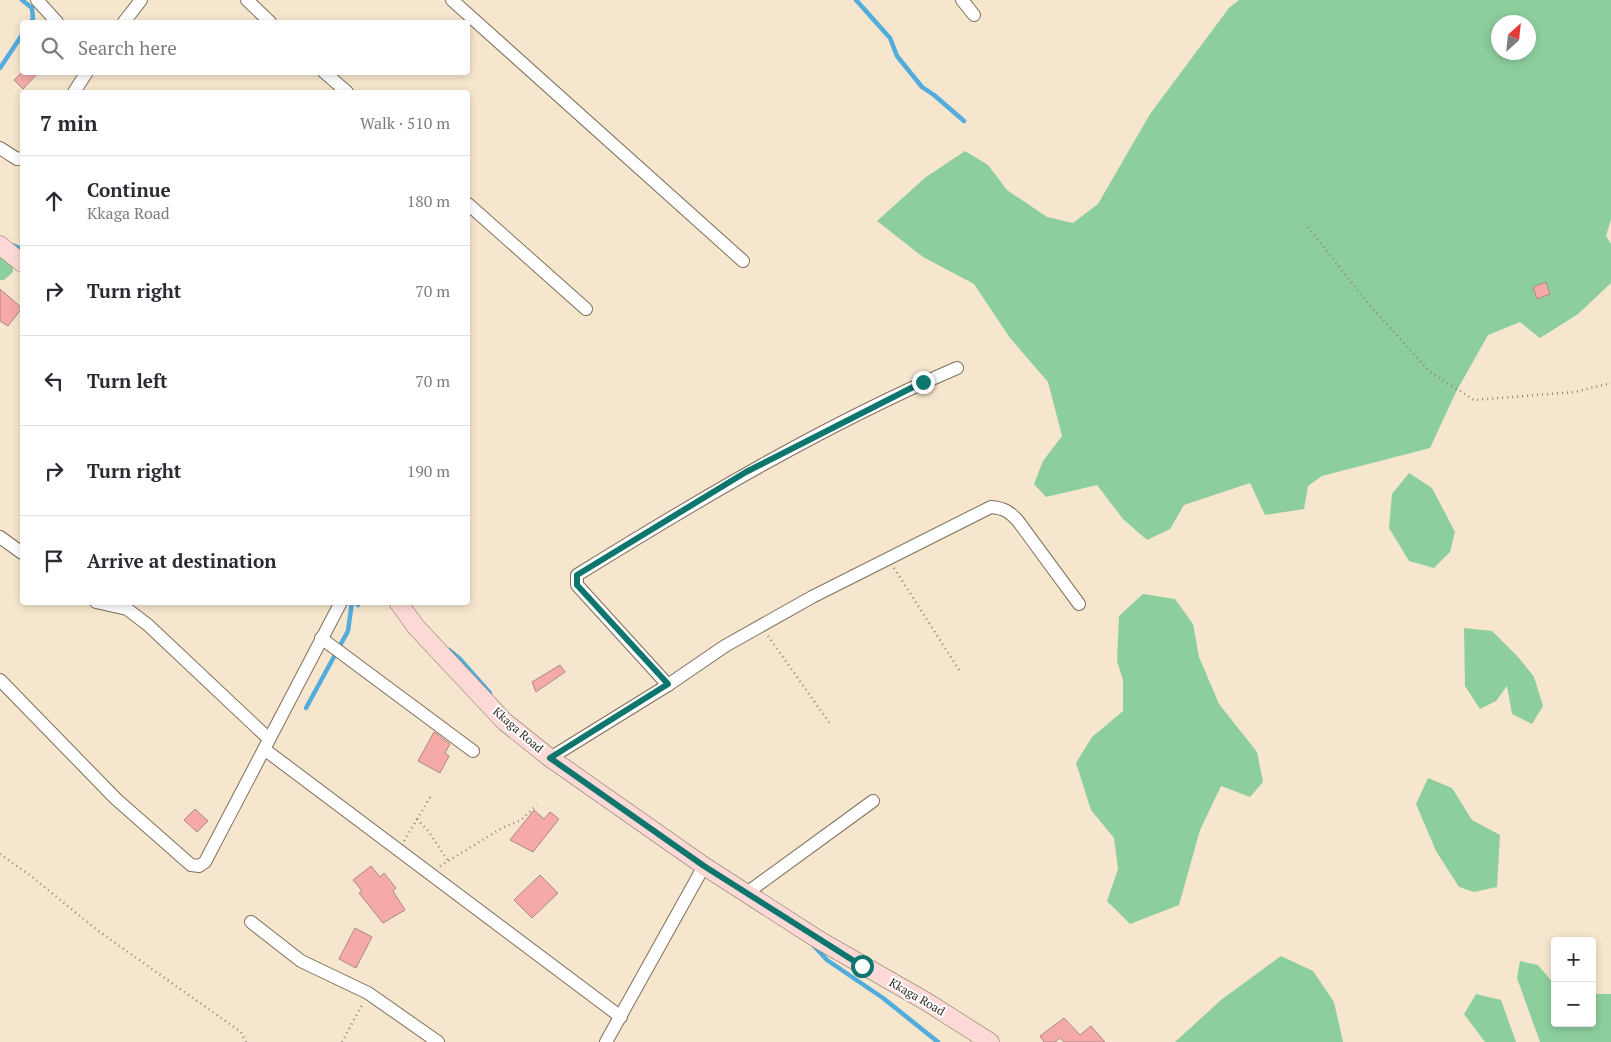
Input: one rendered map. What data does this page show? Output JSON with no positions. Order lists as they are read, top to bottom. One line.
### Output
{"streets":{"street":["Kkaga Road"]},"north":"top right","page":{"search":"Search here","heading":["7 min","Walk · 510 m"],"list":[["Continue","Kkaga Road","180 m"],["Turn right","70 m"],["Turn left","70 m"],["Turn right","190 m"],"Arrive at destination"],"map_buttons":["+","−"]}}
